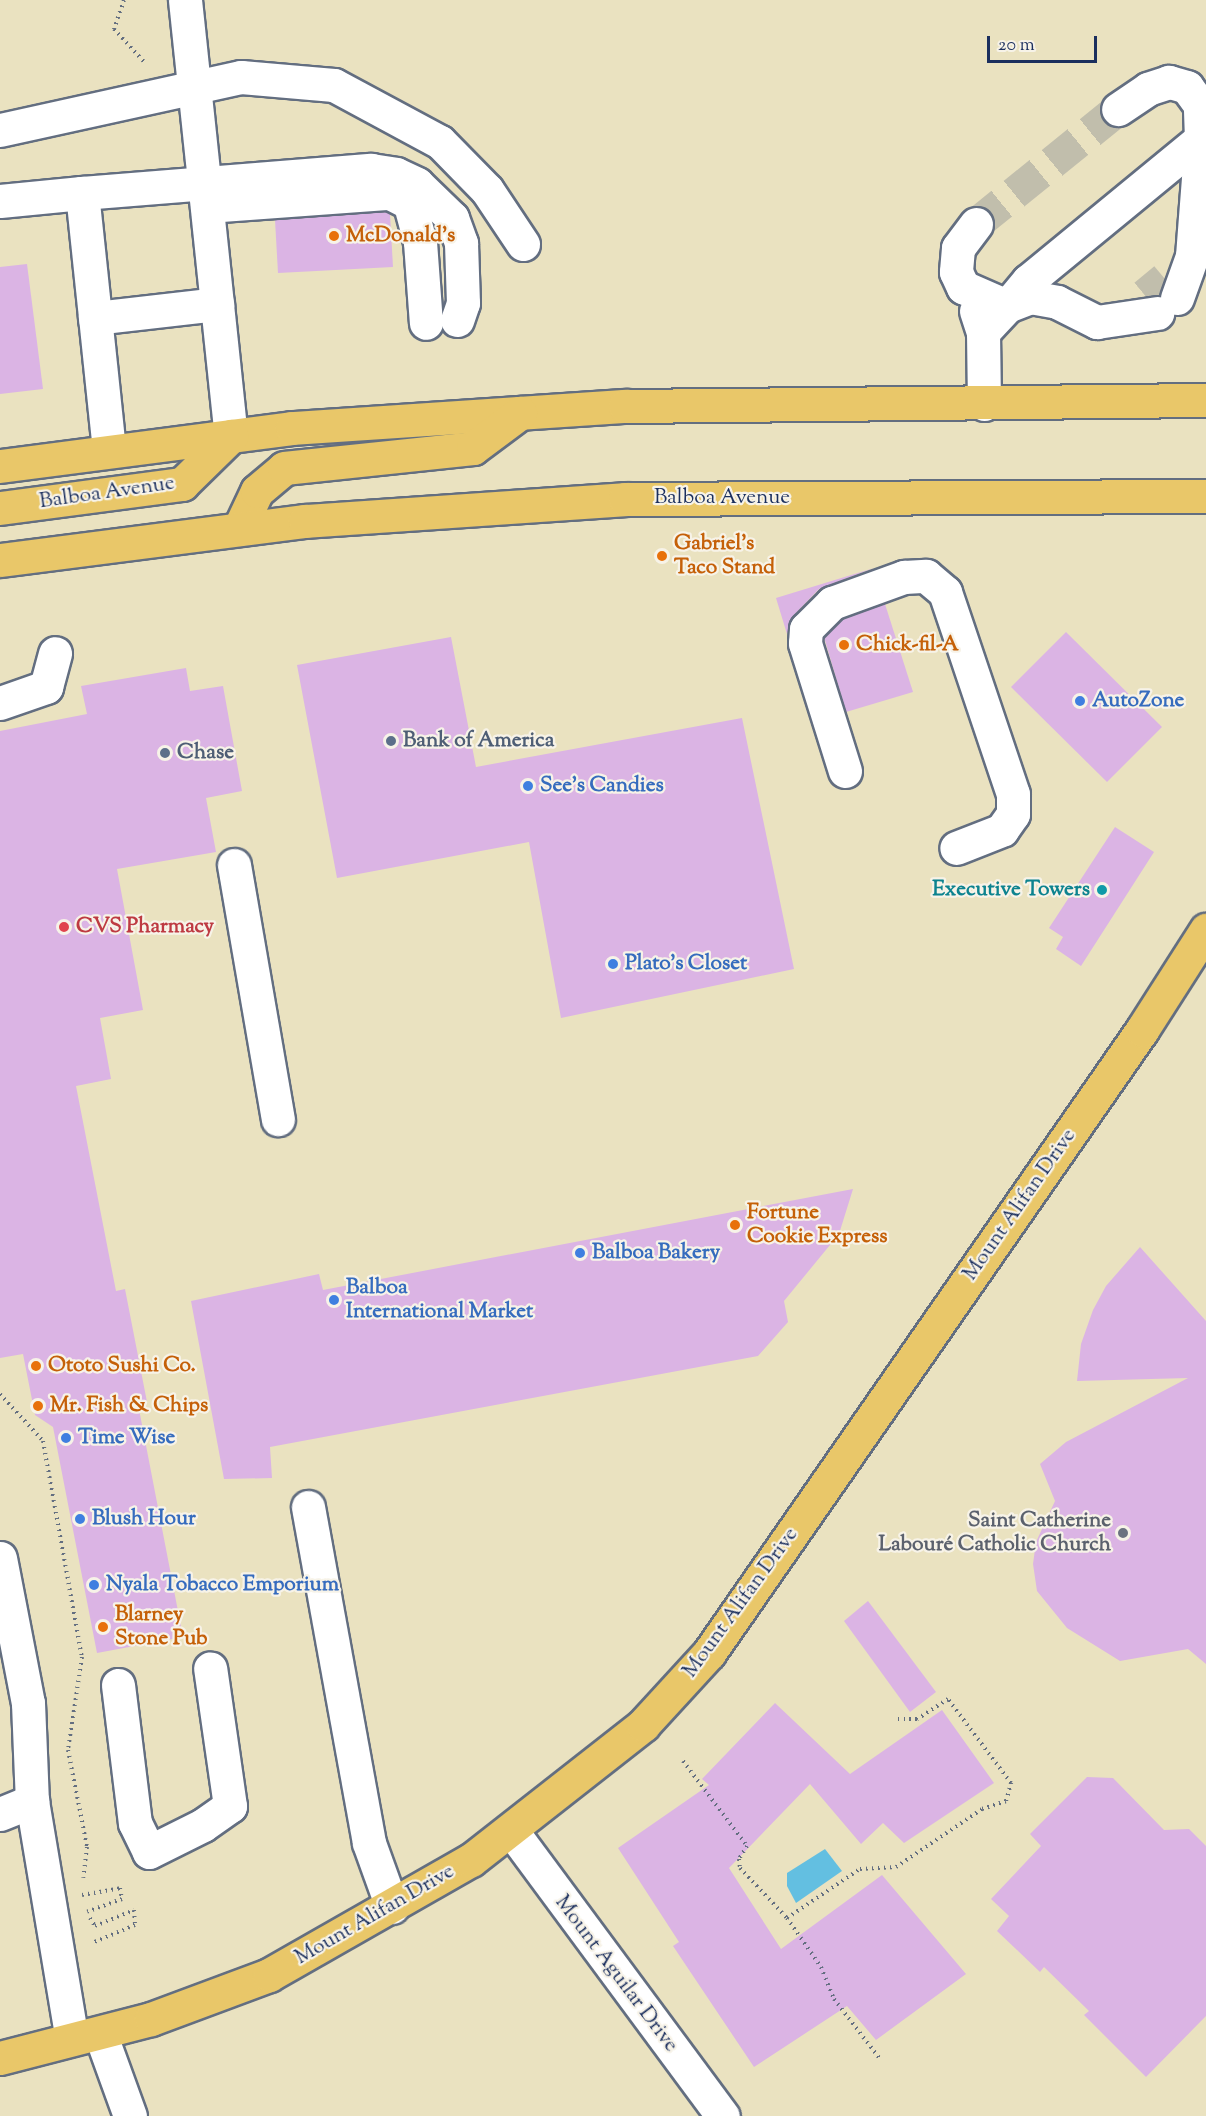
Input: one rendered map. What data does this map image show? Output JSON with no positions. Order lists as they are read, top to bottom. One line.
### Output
{"streets":{"main road":["Balboa Avenue","Mount Alifan Drive"],"street":["Mount Aguilar Drive"]},"crossings":[["Mount Alifan Drive","Mount Aguilar Drive"]],"places":["McDonald's","Gabriel's Taco Stand","Chick-fil-A","AutoZone","Bank of America","Chase","See's Candies","Executive Towers","CVS Pharmacy","Plato's Closet","Fortune Cookie Express","Balboa Bakery","Balboa International Market","Ototo Sushi Co.","Mr. Fish & Chips","Time Wise","Blush Hour","Saint Catherine Labouré Catholic Church","Nyala Tobacco Emporium","Blarney Stone Pub"],"scale_bar":"20 m"}
